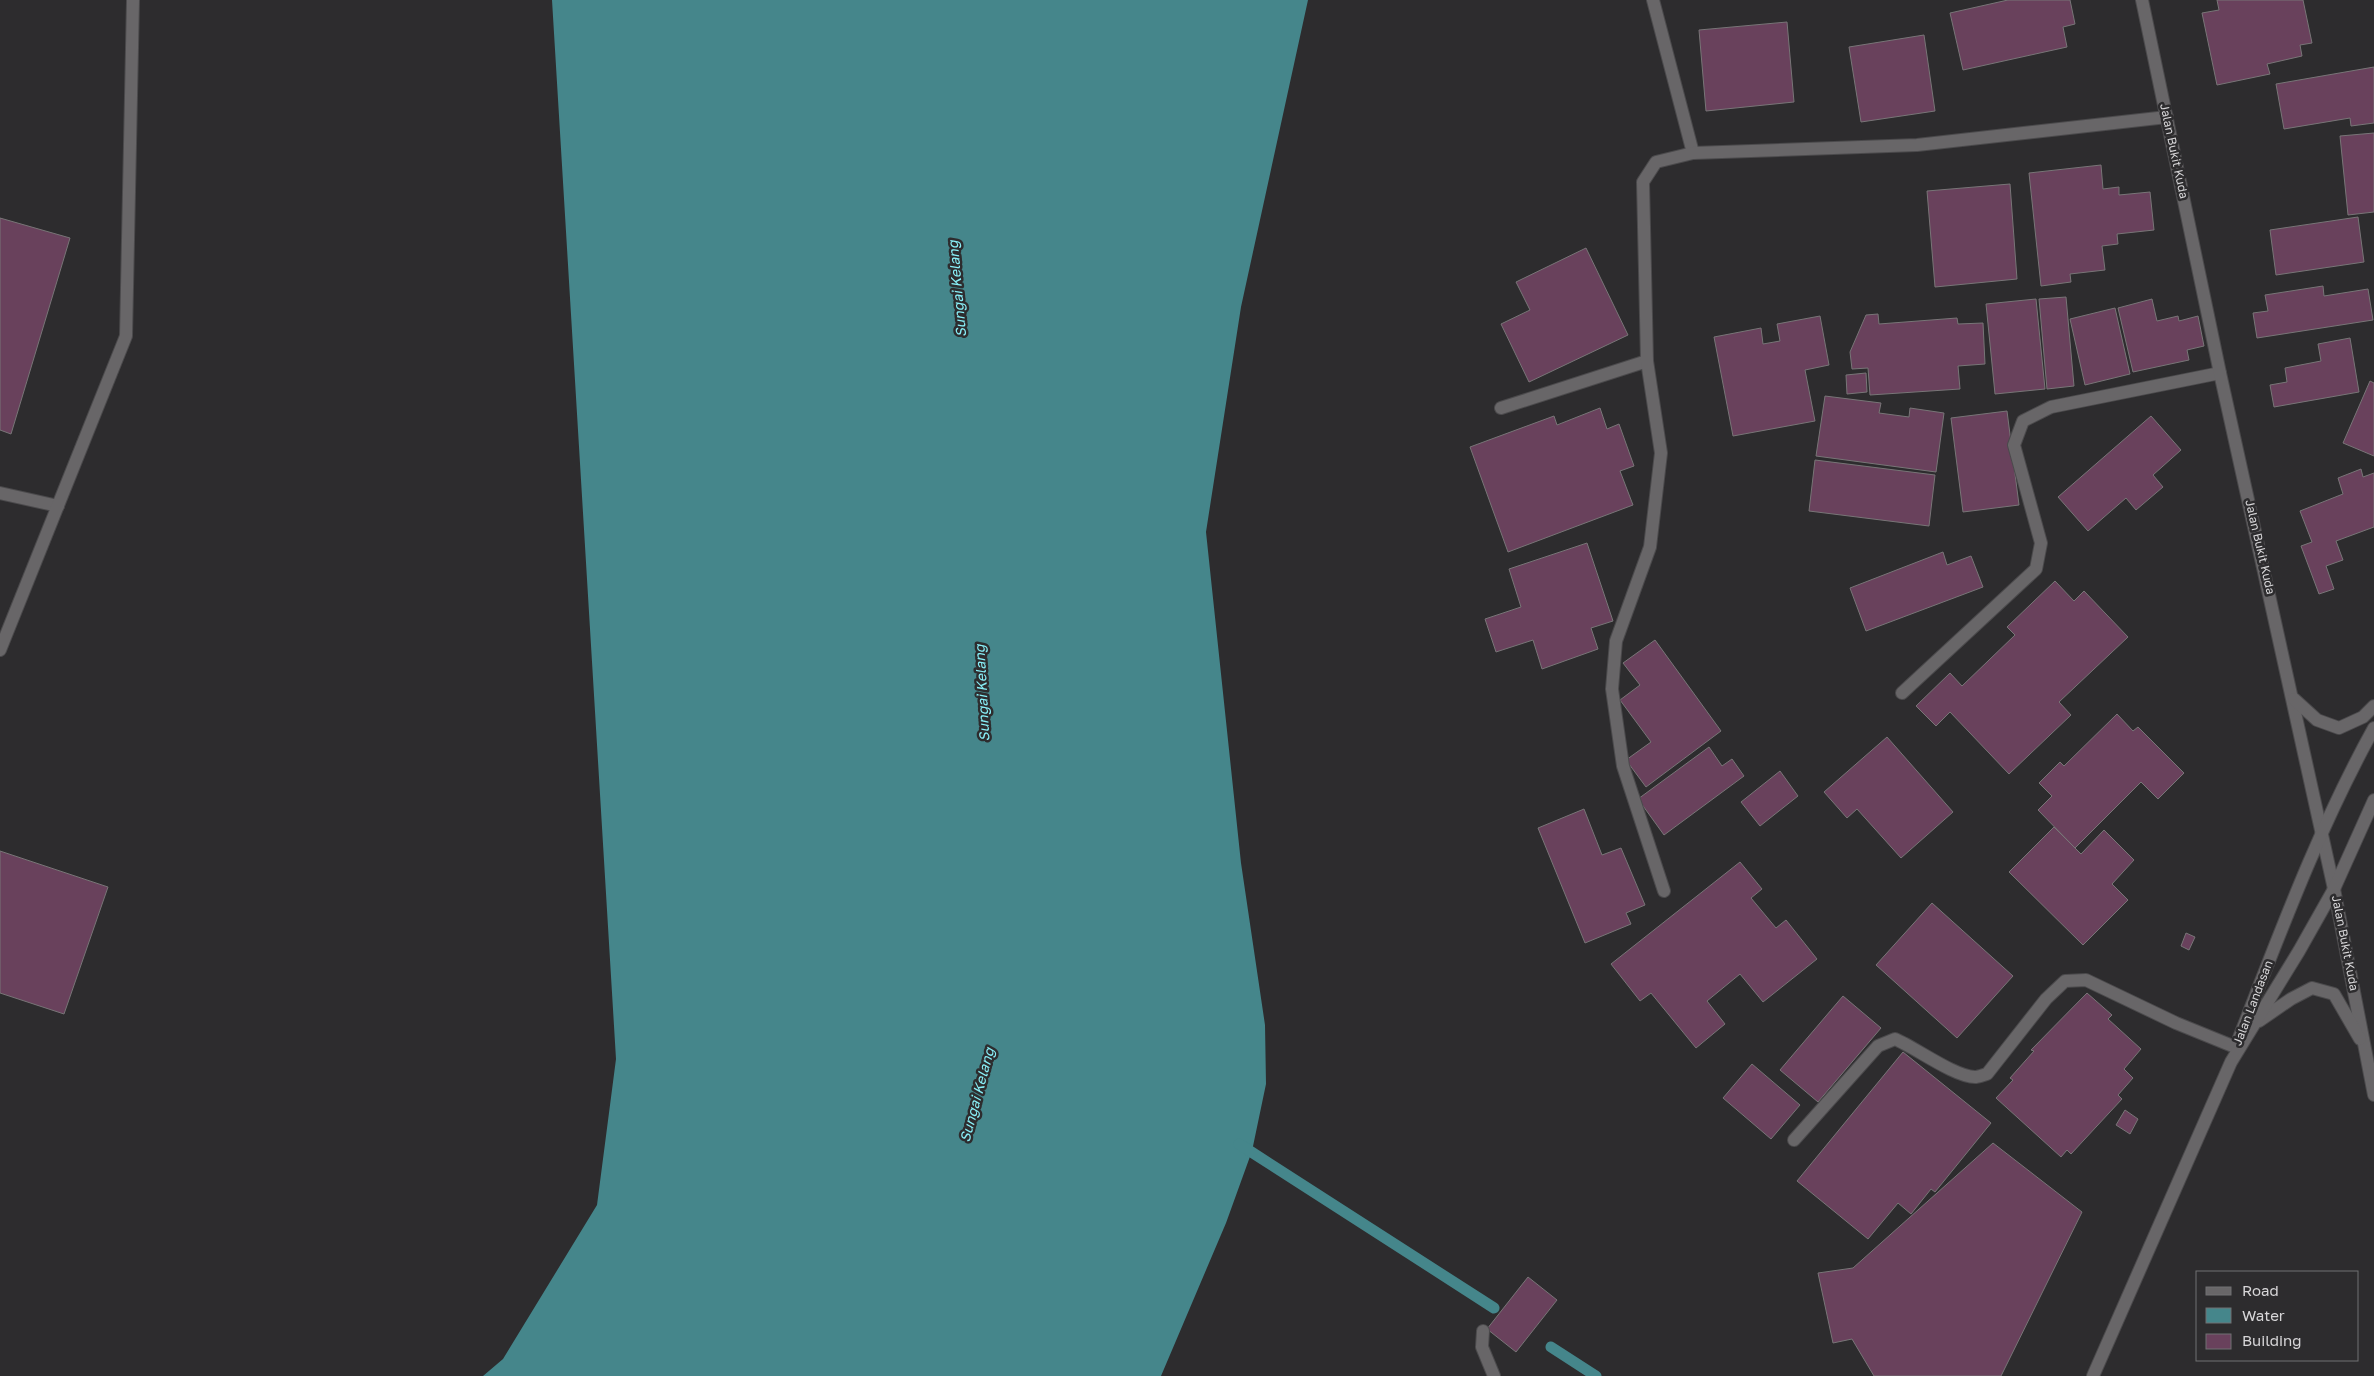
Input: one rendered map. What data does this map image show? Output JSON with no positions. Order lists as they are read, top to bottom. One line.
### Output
{"streets":{"street":["Jalan Bukit Kuda","Jalan Landasan"]},"crossings":[["Jalan Bukit Kuda","Jalan Landasan"]],"water":["Sungai Kelang"],"legend":["Road","Water","Building"]}
